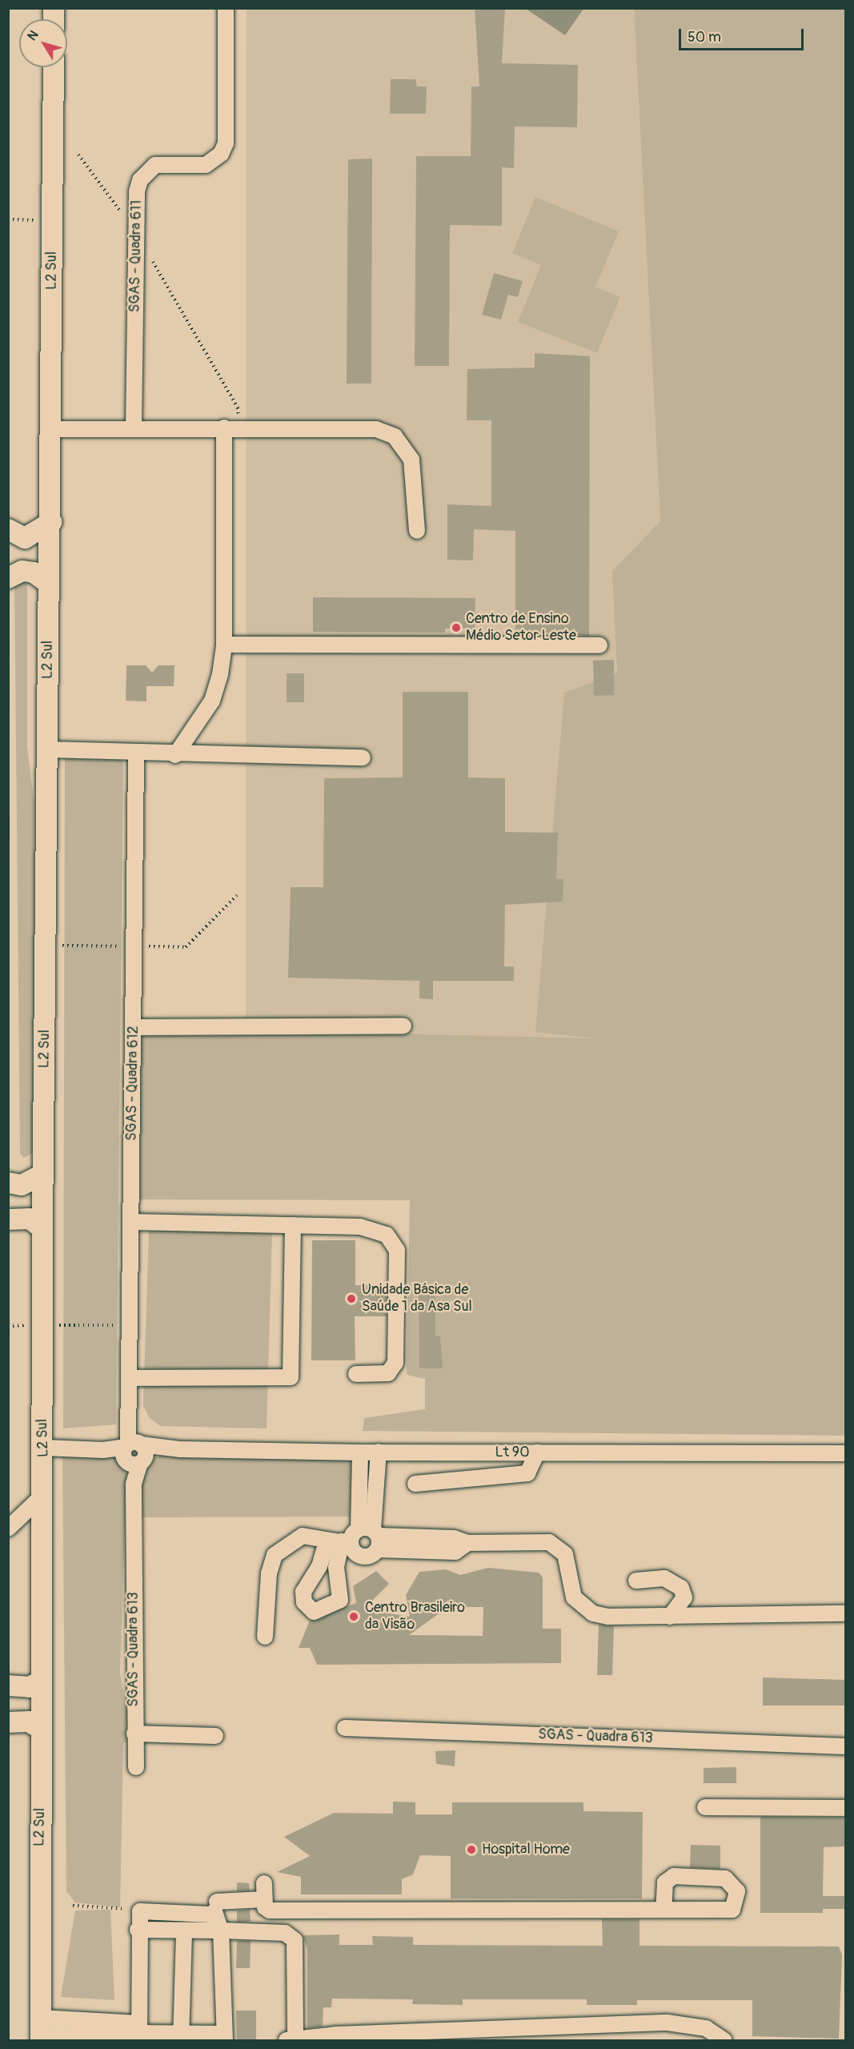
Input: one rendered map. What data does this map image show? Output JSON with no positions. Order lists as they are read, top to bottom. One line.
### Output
{"streets":{"main road":["L2 Sul"],"street":["SGAS - Quadra 611","SGAS - Quadra 612","Lt 90","SGAS - Quadra 613"]},"crossings":[["L2 Sul","Lt 90"],["SGAS - Quadra 612","Lt 90"],["SGAS - Quadra 612","SGAS - Quadra 613"],["Lt 90","SGAS - Quadra 613"]],"places":["Centro de Ensino Médio Setor Leste","Unidade Básica de Saúde 1 da Asa Sul","Centro Brasileiro da Visão","Hospital Home"],"scale_bar":"50 m","north":"top left"}
